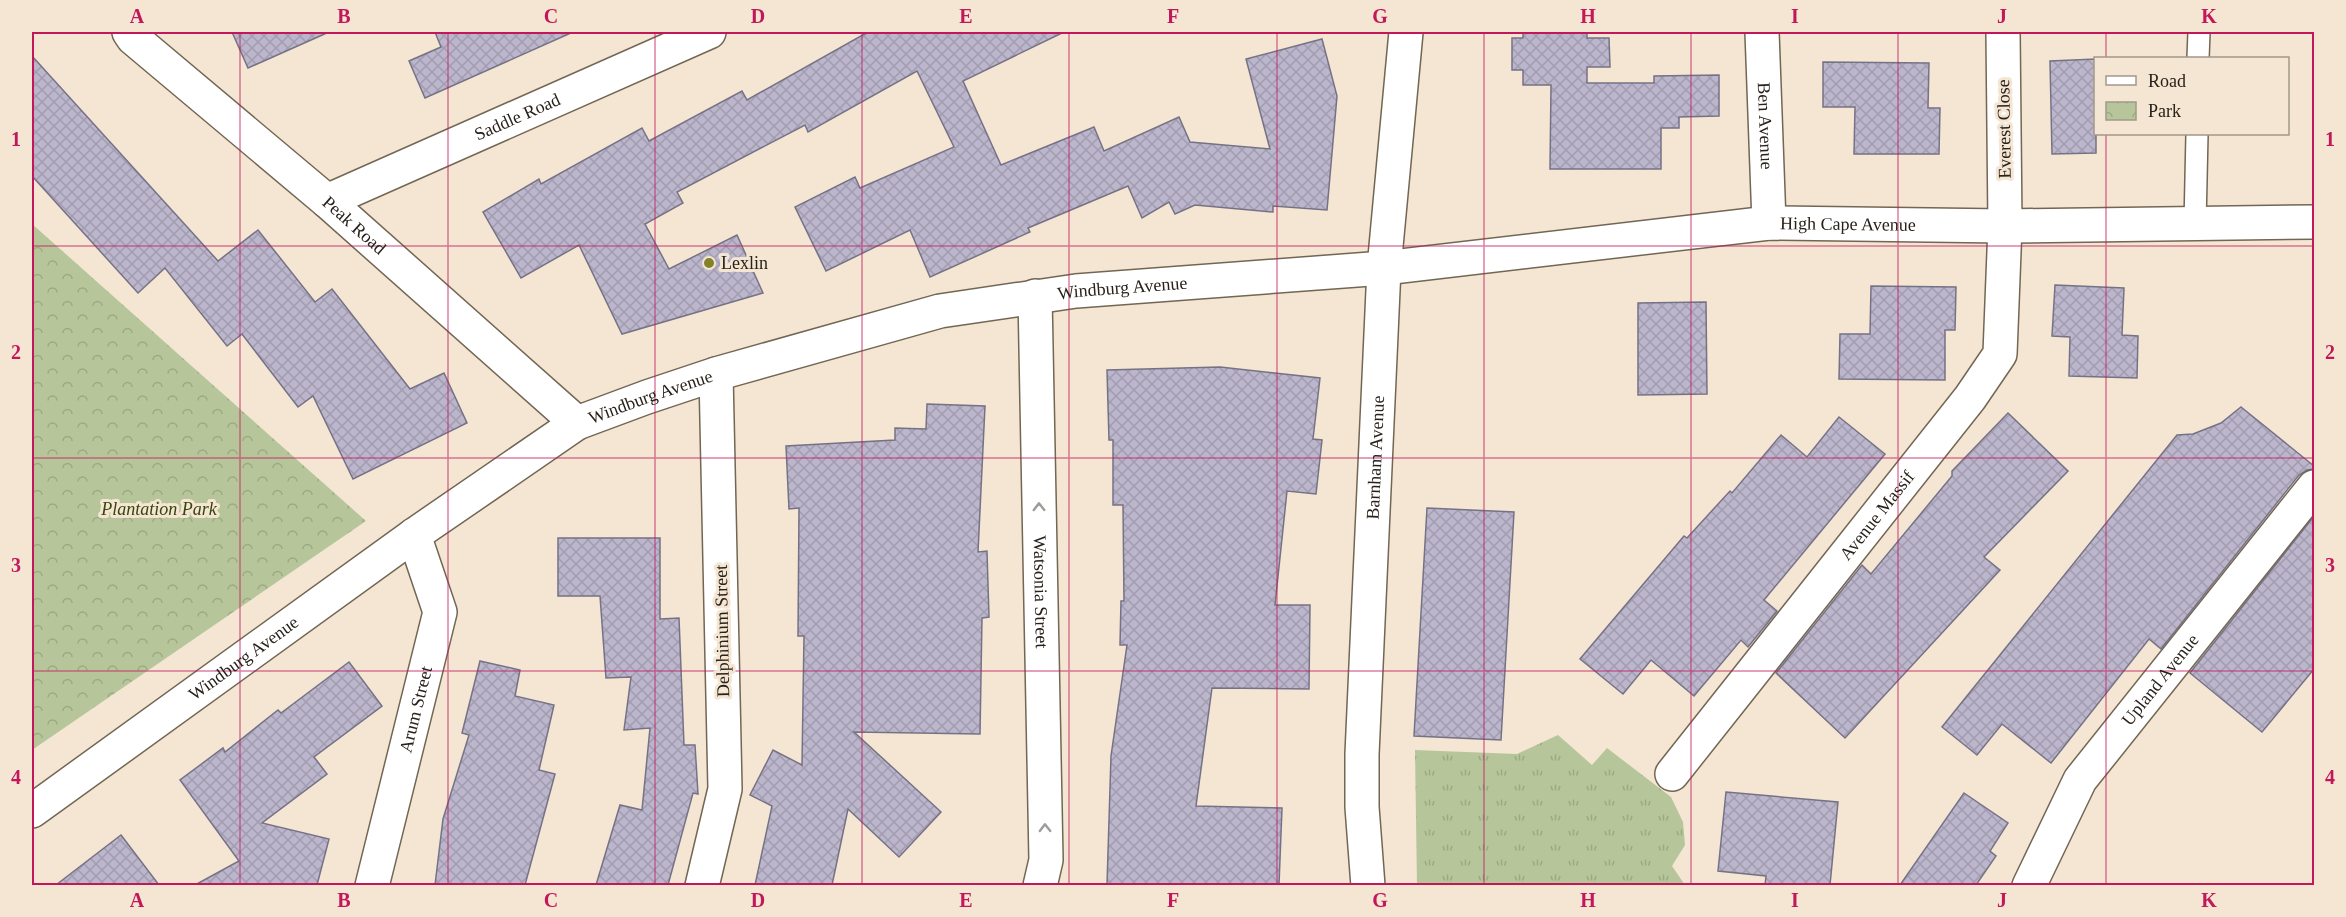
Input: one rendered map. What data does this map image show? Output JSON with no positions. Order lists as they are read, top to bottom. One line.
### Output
{"streets":{"street":["Saddle Road","Ben Avenue","Everest Close","High Cape Avenue","Peak Road","Windburg Avenue","Barnham Avenue","Avenue Massif","Watsonia Street","Delphinium Street","Upland Avenue","Arum Street"]},"crossings":[["Saddle Road","Peak Road"],["Ben Avenue","High Cape Avenue"],["Everest Close","High Cape Avenue"],["Everest Close","Avenue Massif"],["High Cape Avenue","Windburg Avenue"],["High Cape Avenue","Barnham Avenue"],["High Cape Avenue","Avenue Massif"],["Peak Road","Windburg Avenue"],["Windburg Avenue","Barnham Avenue"],["Windburg Avenue","Watsonia Street"],["Windburg Avenue","Delphinium Street"],["Windburg Avenue","Arum Street"]],"one_way":["Watsonia Street"],"parks":["Plantation Park"],"places":["Lexlin"],"legend":["Road","Park"],"grid":{"columns":["A","B","C","D","E","F","G","H","I","J","K"],"rows":["1","2","3","4"]}}
